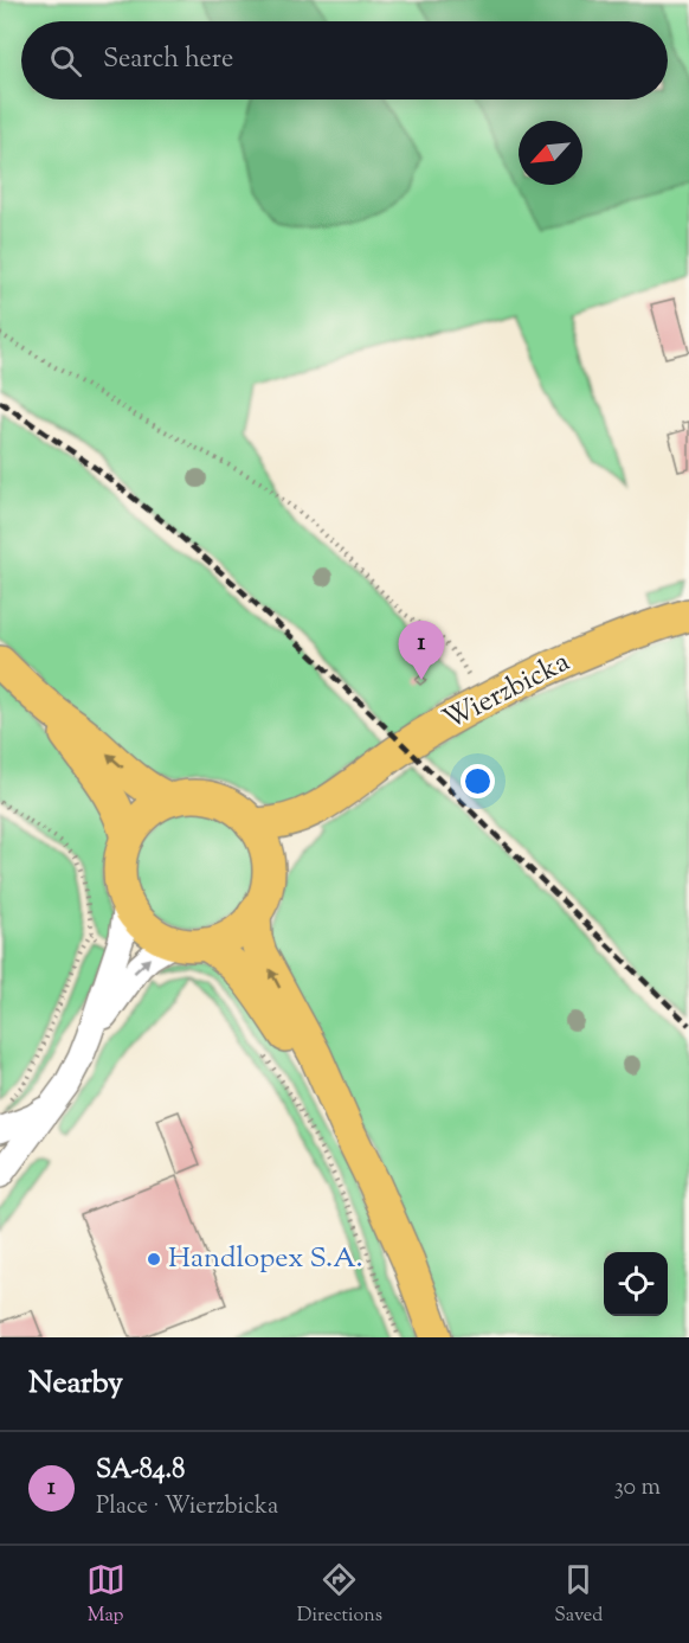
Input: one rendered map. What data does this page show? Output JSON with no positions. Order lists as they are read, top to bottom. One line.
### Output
{"streets":{"main road":["Wierzbicka"]},"places":["Handlopex S.A."],"north":"bottom left","page":{"search":"Search here","pins":"1","heading":"Nearby","list":[{"mark":"1","name":"SA-84.8","note":"Place · Wierzbicka","value":"30 m"}],"nav":["Map","Directions","Saved"]}}
